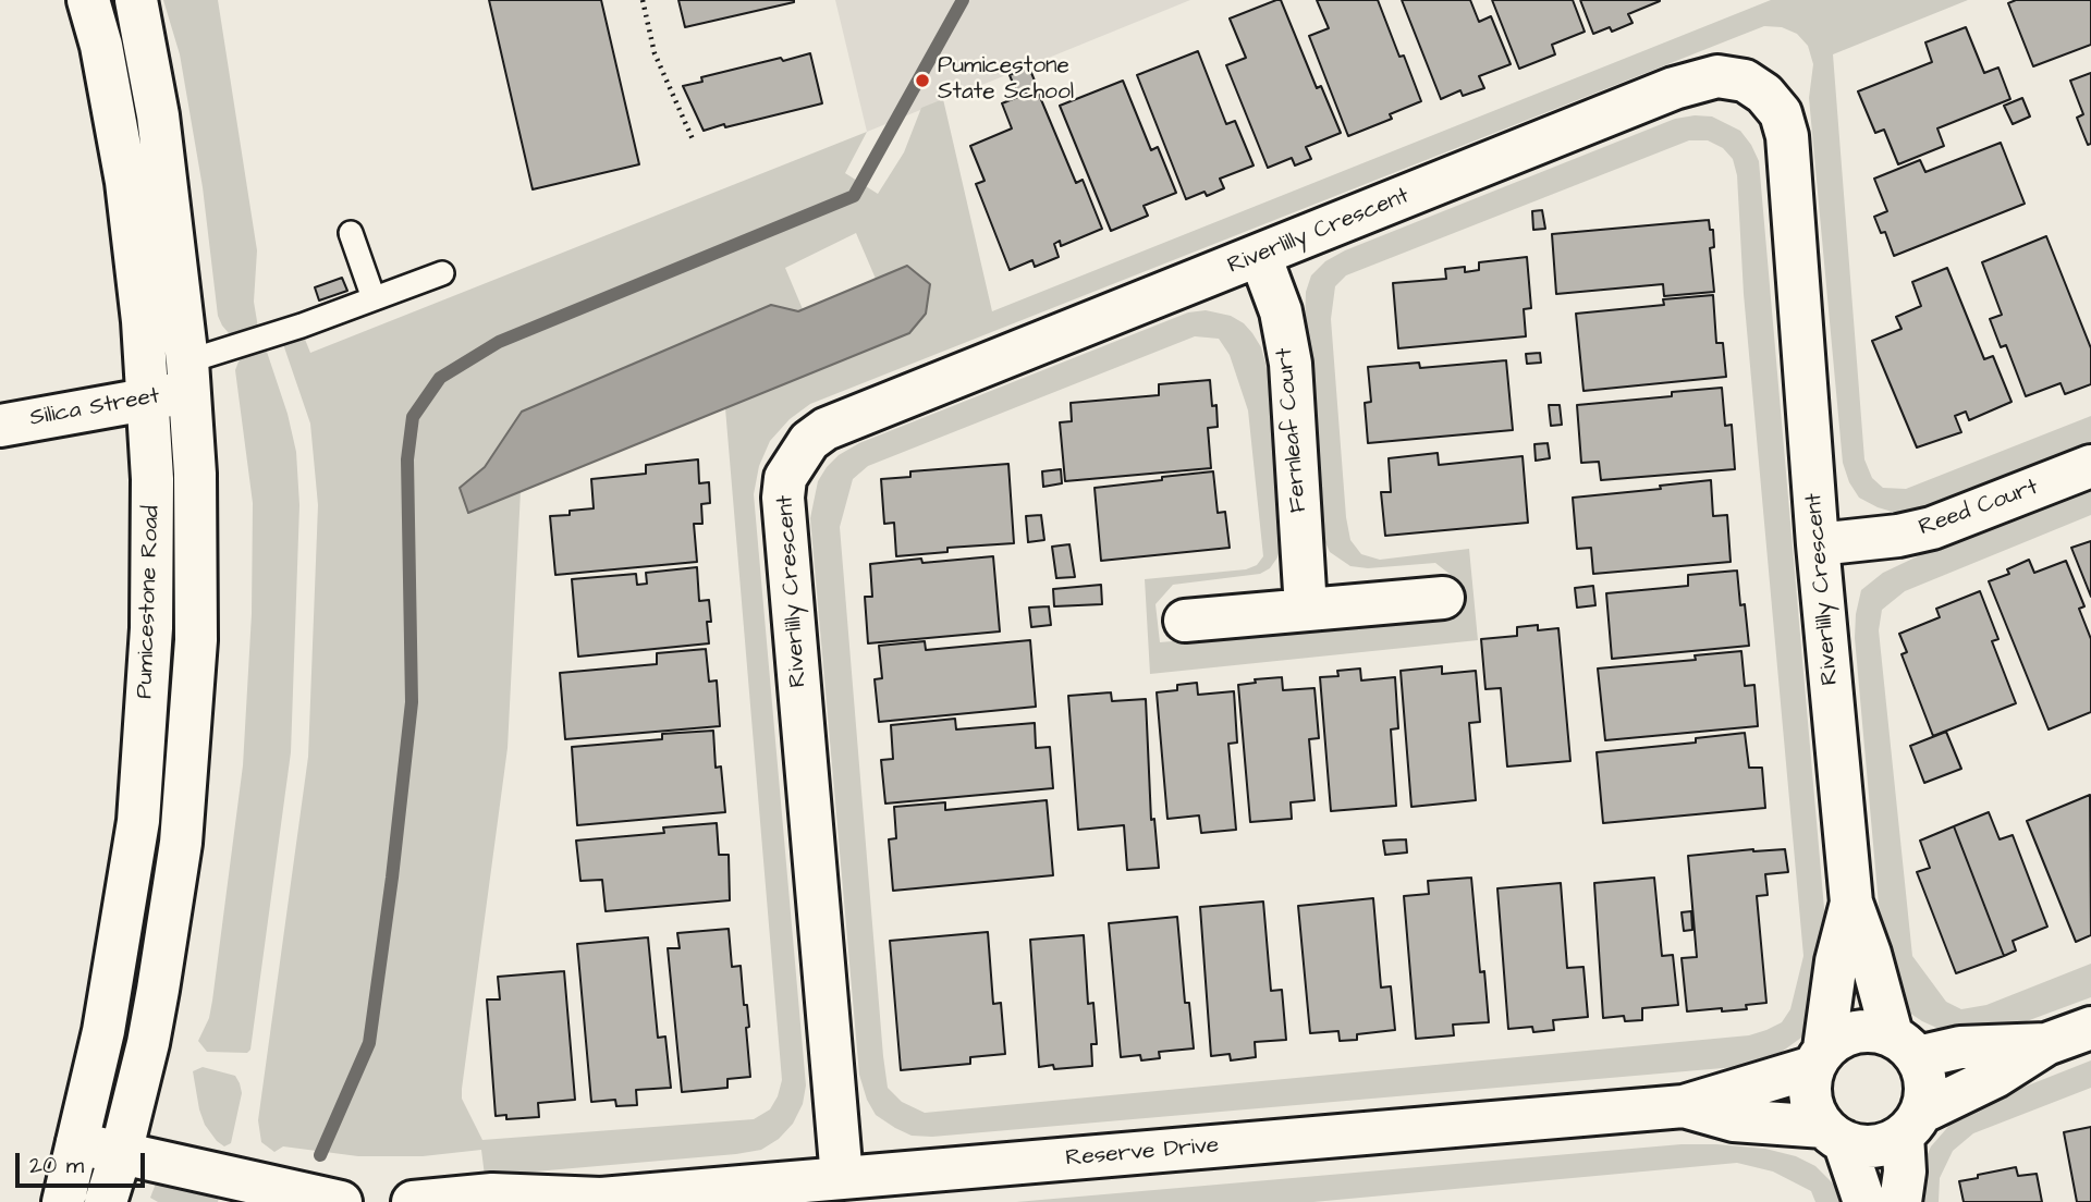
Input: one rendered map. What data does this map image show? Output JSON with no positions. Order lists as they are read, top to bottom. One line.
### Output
{"streets":{"street":["Riverlilly Crescent","Silica Street","Fernleaf Court","Reed Court","Pumicestone Road","Reserve Drive"]},"crossings":[["Riverlilly Crescent","Fernleaf Court"],["Riverlilly Crescent","Reed Court"],["Riverlilly Crescent","Reserve Drive"],["Silica Street","Pumicestone Road"]],"places":["Pumicestone State School"],"scale_bar":"20 m"}
